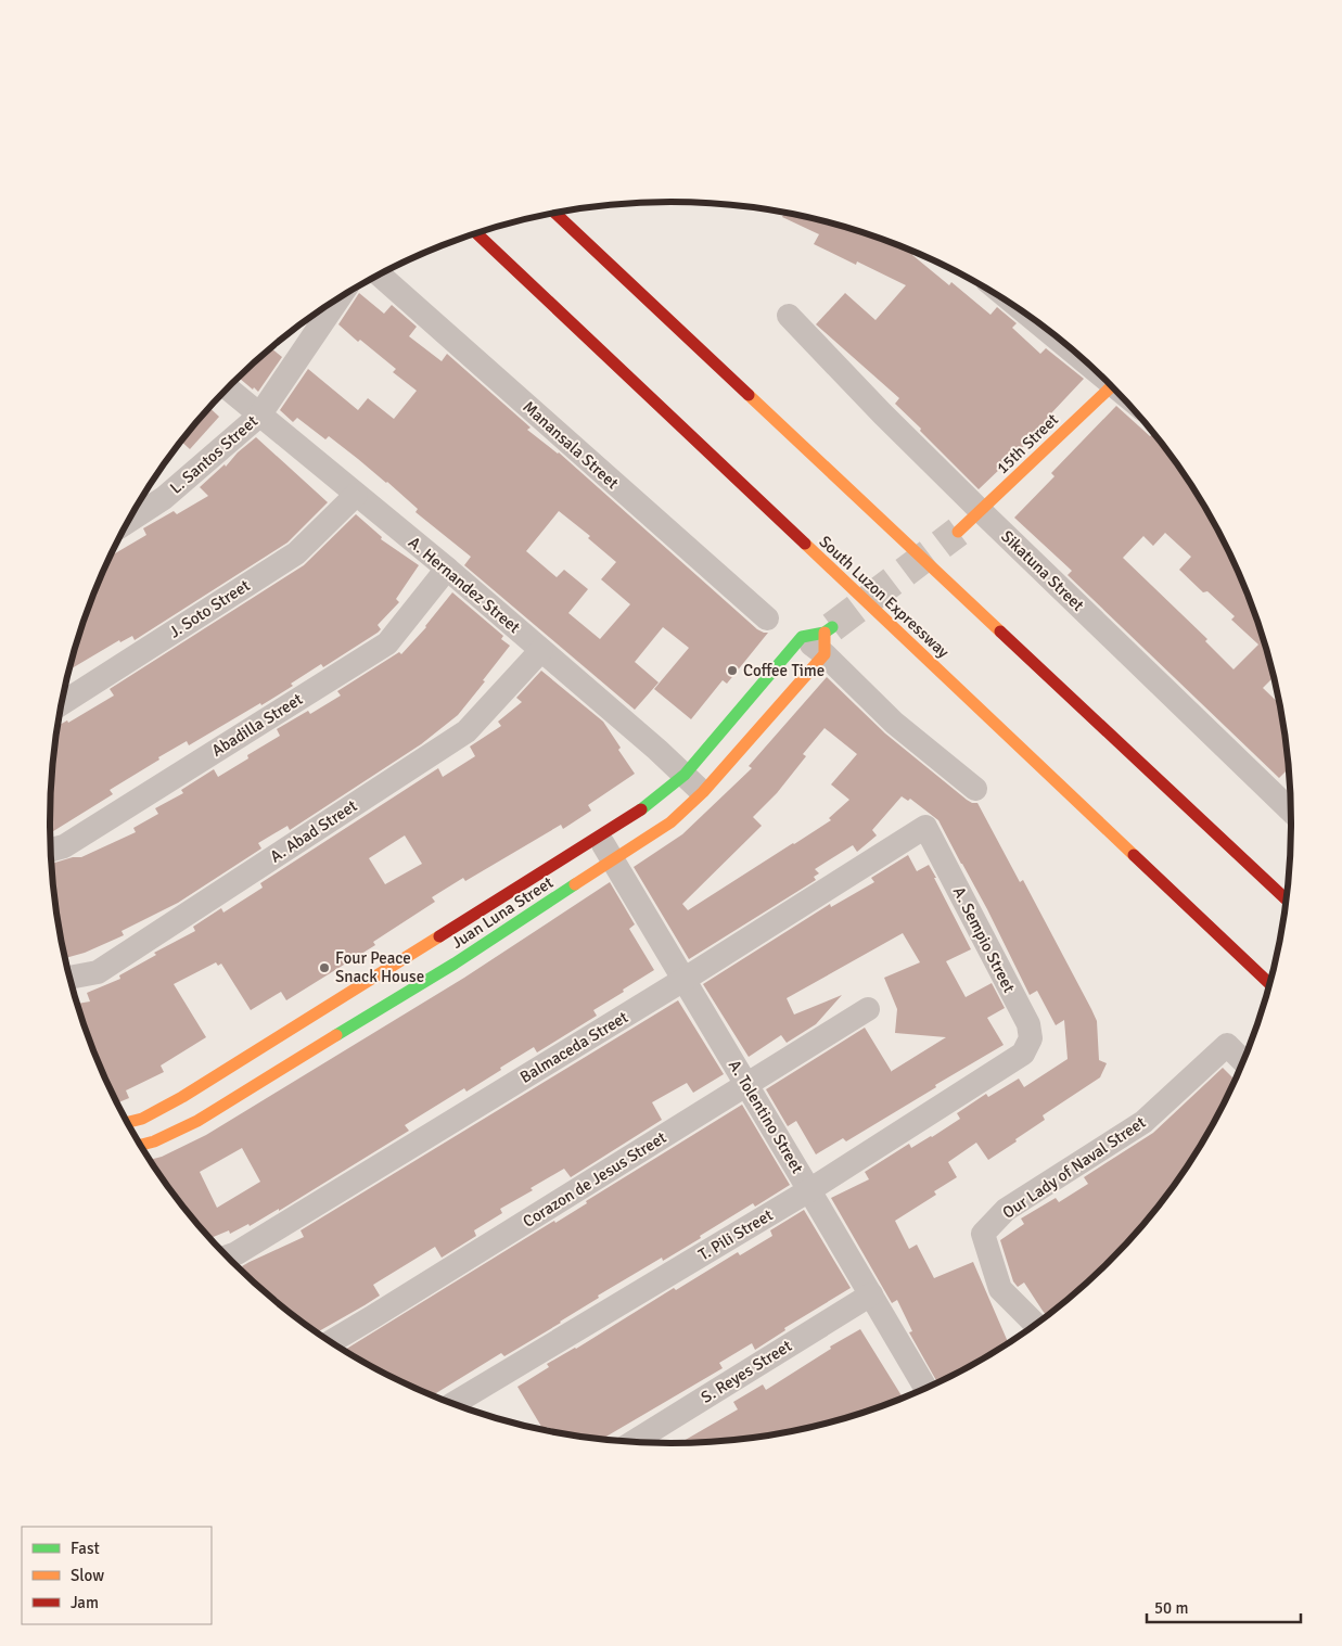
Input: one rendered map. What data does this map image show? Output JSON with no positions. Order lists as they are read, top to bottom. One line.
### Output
{"streets":{"main road":["15th Street","South Luzon Expressway","Juan Luna Street"],"street":["Manansala Street","L. Santos Street","Sikatuna Street","A. Hernandez Street","J. Soto Street","Abadilla Street","A. Abad Street","A. Sempio Street","Balmaceda Street","A. Tolentino Street","Our Lady of Naval Street","Corazon de Jesus Street","T. Pili Street","S. Reyes Street"]},"crossings":[["15th Street","Sikatuna Street"],["L. Santos Street","A. Hernandez Street"],["A. Hernandez Street","J. Soto Street"],["A. Hernandez Street","Abadilla Street"],["A. Hernandez Street","A. Abad Street"],["A. Hernandez Street","Juan Luna Street"],["Juan Luna Street","A. Tolentino Street"],["A. Sempio Street","Balmaceda Street"],["A. Sempio Street","T. Pili Street"],["Balmaceda Street","A. Tolentino Street"],["A. Tolentino Street","Corazon de Jesus Street"],["A. Tolentino Street","T. Pili Street"],["A. Tolentino Street","S. Reyes Street"]],"places":["Coffee Time","Four Peace Snack House"],"legend":["Fast","Slow","Jam"],"scale_bar":"50 m"}
